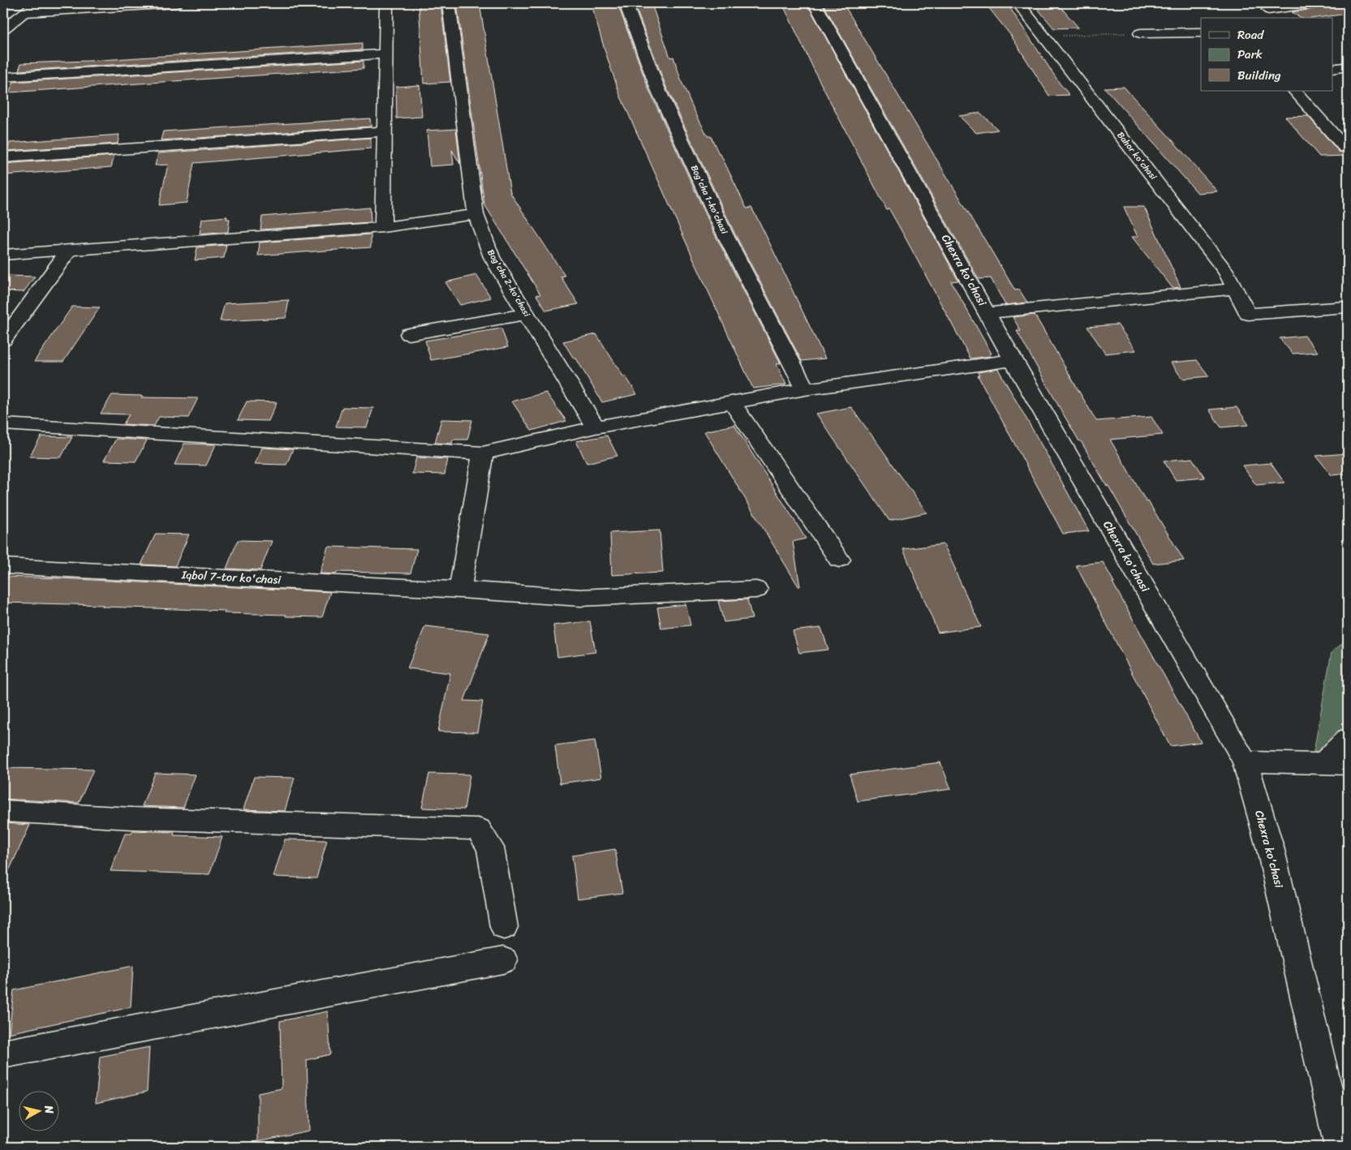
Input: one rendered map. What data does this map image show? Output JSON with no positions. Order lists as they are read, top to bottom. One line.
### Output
{"streets":{"street":["Bahor ko'chasi","Bog'cha 1-ko'chasi","Chexra ko'chasi","Bog'cha 2-ko'chasi","Iqbol 7-tor ko'chasi"]},"legend":["Road","Park","Building"],"north":"right"}
